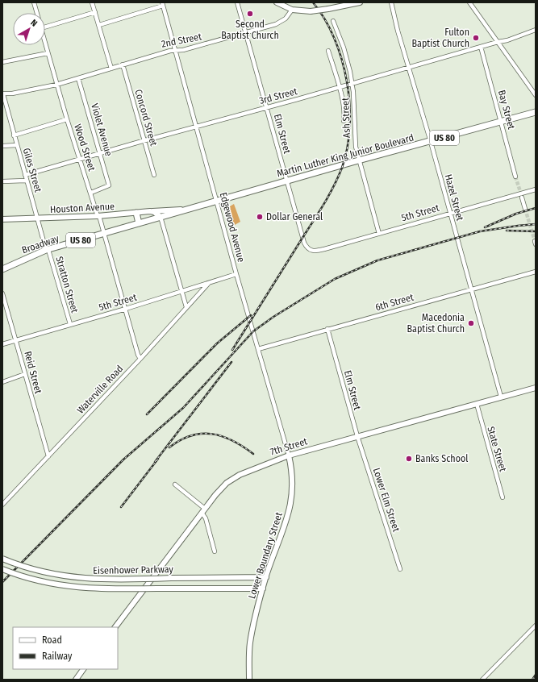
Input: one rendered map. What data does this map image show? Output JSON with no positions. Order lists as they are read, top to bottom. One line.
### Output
{"streets":{"main road":["US 80","Martin Luther King Junior Boulevard","Broadway"],"street":["2nd Street","3rd Street","Bay Street","Concord Street","Ash Street","Violet Avenue","Elm Street","Wood Street","Giles Street","Hazel Street","Houston Avenue","5th Street","Edgewood Avenue","Stratton Street","6th Street","Reid Street","Waterville Road","7th Street","State Street","Lower Elm Street","Lower Boundary Street","Eisenhower Parkway"]},"crossings":[["2nd Street","Concord Street"],["2nd Street","Violet Avenue"],["2nd Street","Elm Street"],["2nd Street","Wood Street"],["2nd Street","Giles Street"],["2nd Street","Edgewood Avenue"],["3rd Street","Bay Street"],["3rd Street","Concord Street"],["3rd Street","Ash Street"],["3rd Street","Violet Avenue"],["3rd Street","Elm Street"],["3rd Street","Wood Street"],["3rd Street","Giles Street"],["3rd Street","Hazel Street"],["3rd Street","Edgewood Avenue"],["Bay Street","Martin Luther King Junior Boulevard"],["Ash Street","Martin Luther King Junior Boulevard"],["Ash Street","5th Street"],["Violet Avenue","Wood Street"],["Elm Street","Martin Luther King Junior Boulevard"],["Elm Street","5th Street"],["Elm Street","6th Street"],["Elm Street","7th Street"],["Elm Street","Lower Elm Street"],["Wood Street","Houston Avenue"],["Wood Street","5th Street"],["Wood Street","Broadway"],["Wood Street","Waterville Road"],["Martin Luther King Junior Boulevard","Hazel Street"],["Martin Luther King Junior Boulevard","Houston Avenue"],["Martin Luther King Junior Boulevard","Edgewood Avenue"],["Martin Luther King Junior Boulevard","Broadway"],["Giles Street","Houston Avenue"],["Giles Street","Broadway"],["Giles Street","Stratton Street"],["Hazel Street","5th Street"],["Hazel Street","6th Street"],["Hazel Street","7th Street"],["5th Street","Edgewood Avenue"],["5th Street","Stratton Street"],["5th Street","Reid Street"],["5th Street","Waterville Road"],["Edgewood Avenue","6th Street"],["Edgewood Avenue","7th Street"],["Edgewood Avenue","Lower Boundary Street"],["Broadway","Stratton Street"],["Reid Street","Waterville Road"],["7th Street","State Street"],["7th Street","Lower Elm Street"],["7th Street","Lower Boundary Street"],["Lower Boundary Street","Eisenhower Parkway"]],"places":["Second Baptist Church","Fulton Baptist Church","Dollar General","Macedonia Baptist Church","Banks School"],"legend":["Road","Railway"],"north":"top right"}
